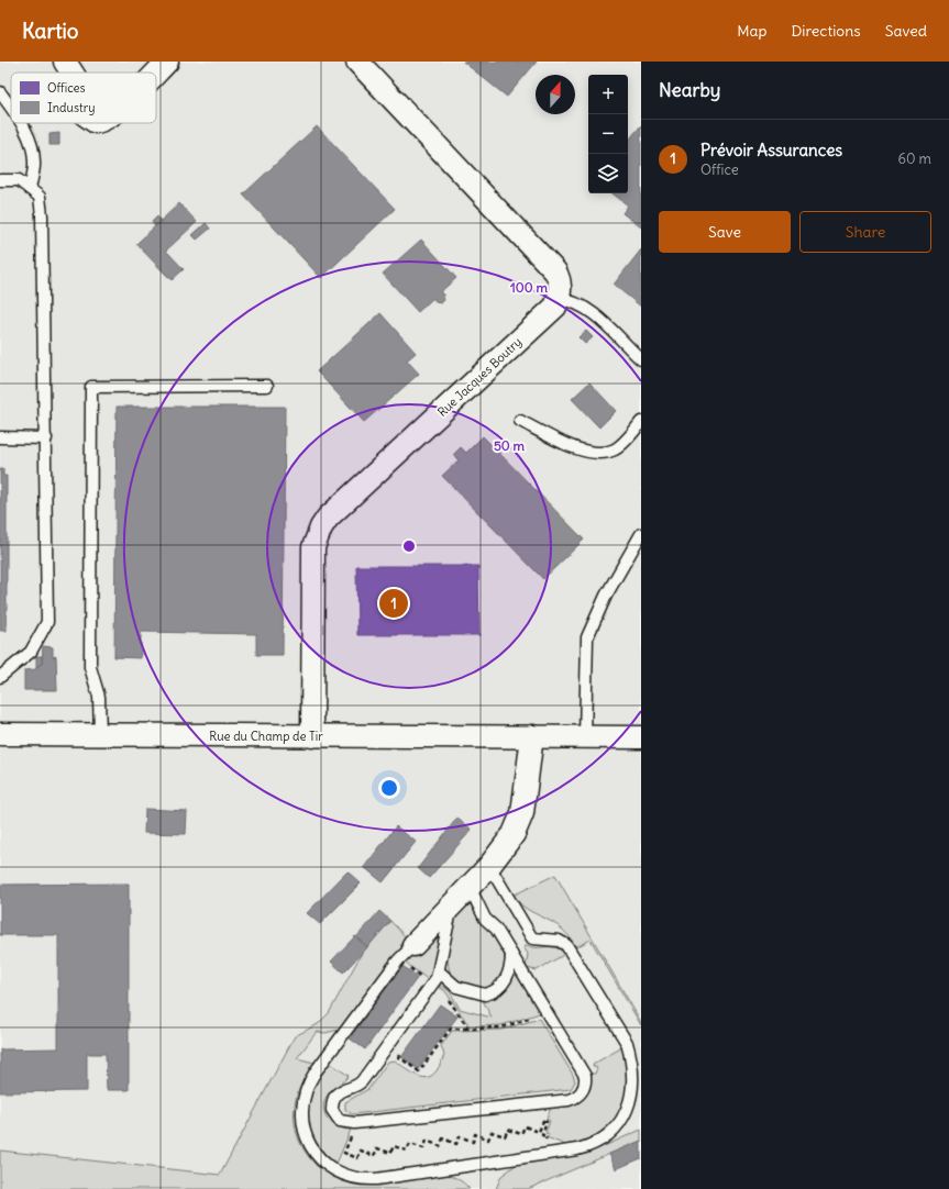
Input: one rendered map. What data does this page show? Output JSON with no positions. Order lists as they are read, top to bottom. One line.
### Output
{"streets":{"street":["Rue Jacques Boutry","Rue du Champ de Tir"]},"crossings":[["Rue Jacques Boutry","Rue du Champ de Tir"]],"legend":["Offices","Industry"],"north":"top","page":{"header":"Kartio","nav":["Map","Directions","Saved"],"heading":"Nearby","map_buttons":["+","−"],"list":[{"mark":"1","name":"Prévoir Assurances","note":"Office","value":"60 m"}],"buttons":["Save","Share"],"pins":"1"},"rings":["100 m","50 m"]}
